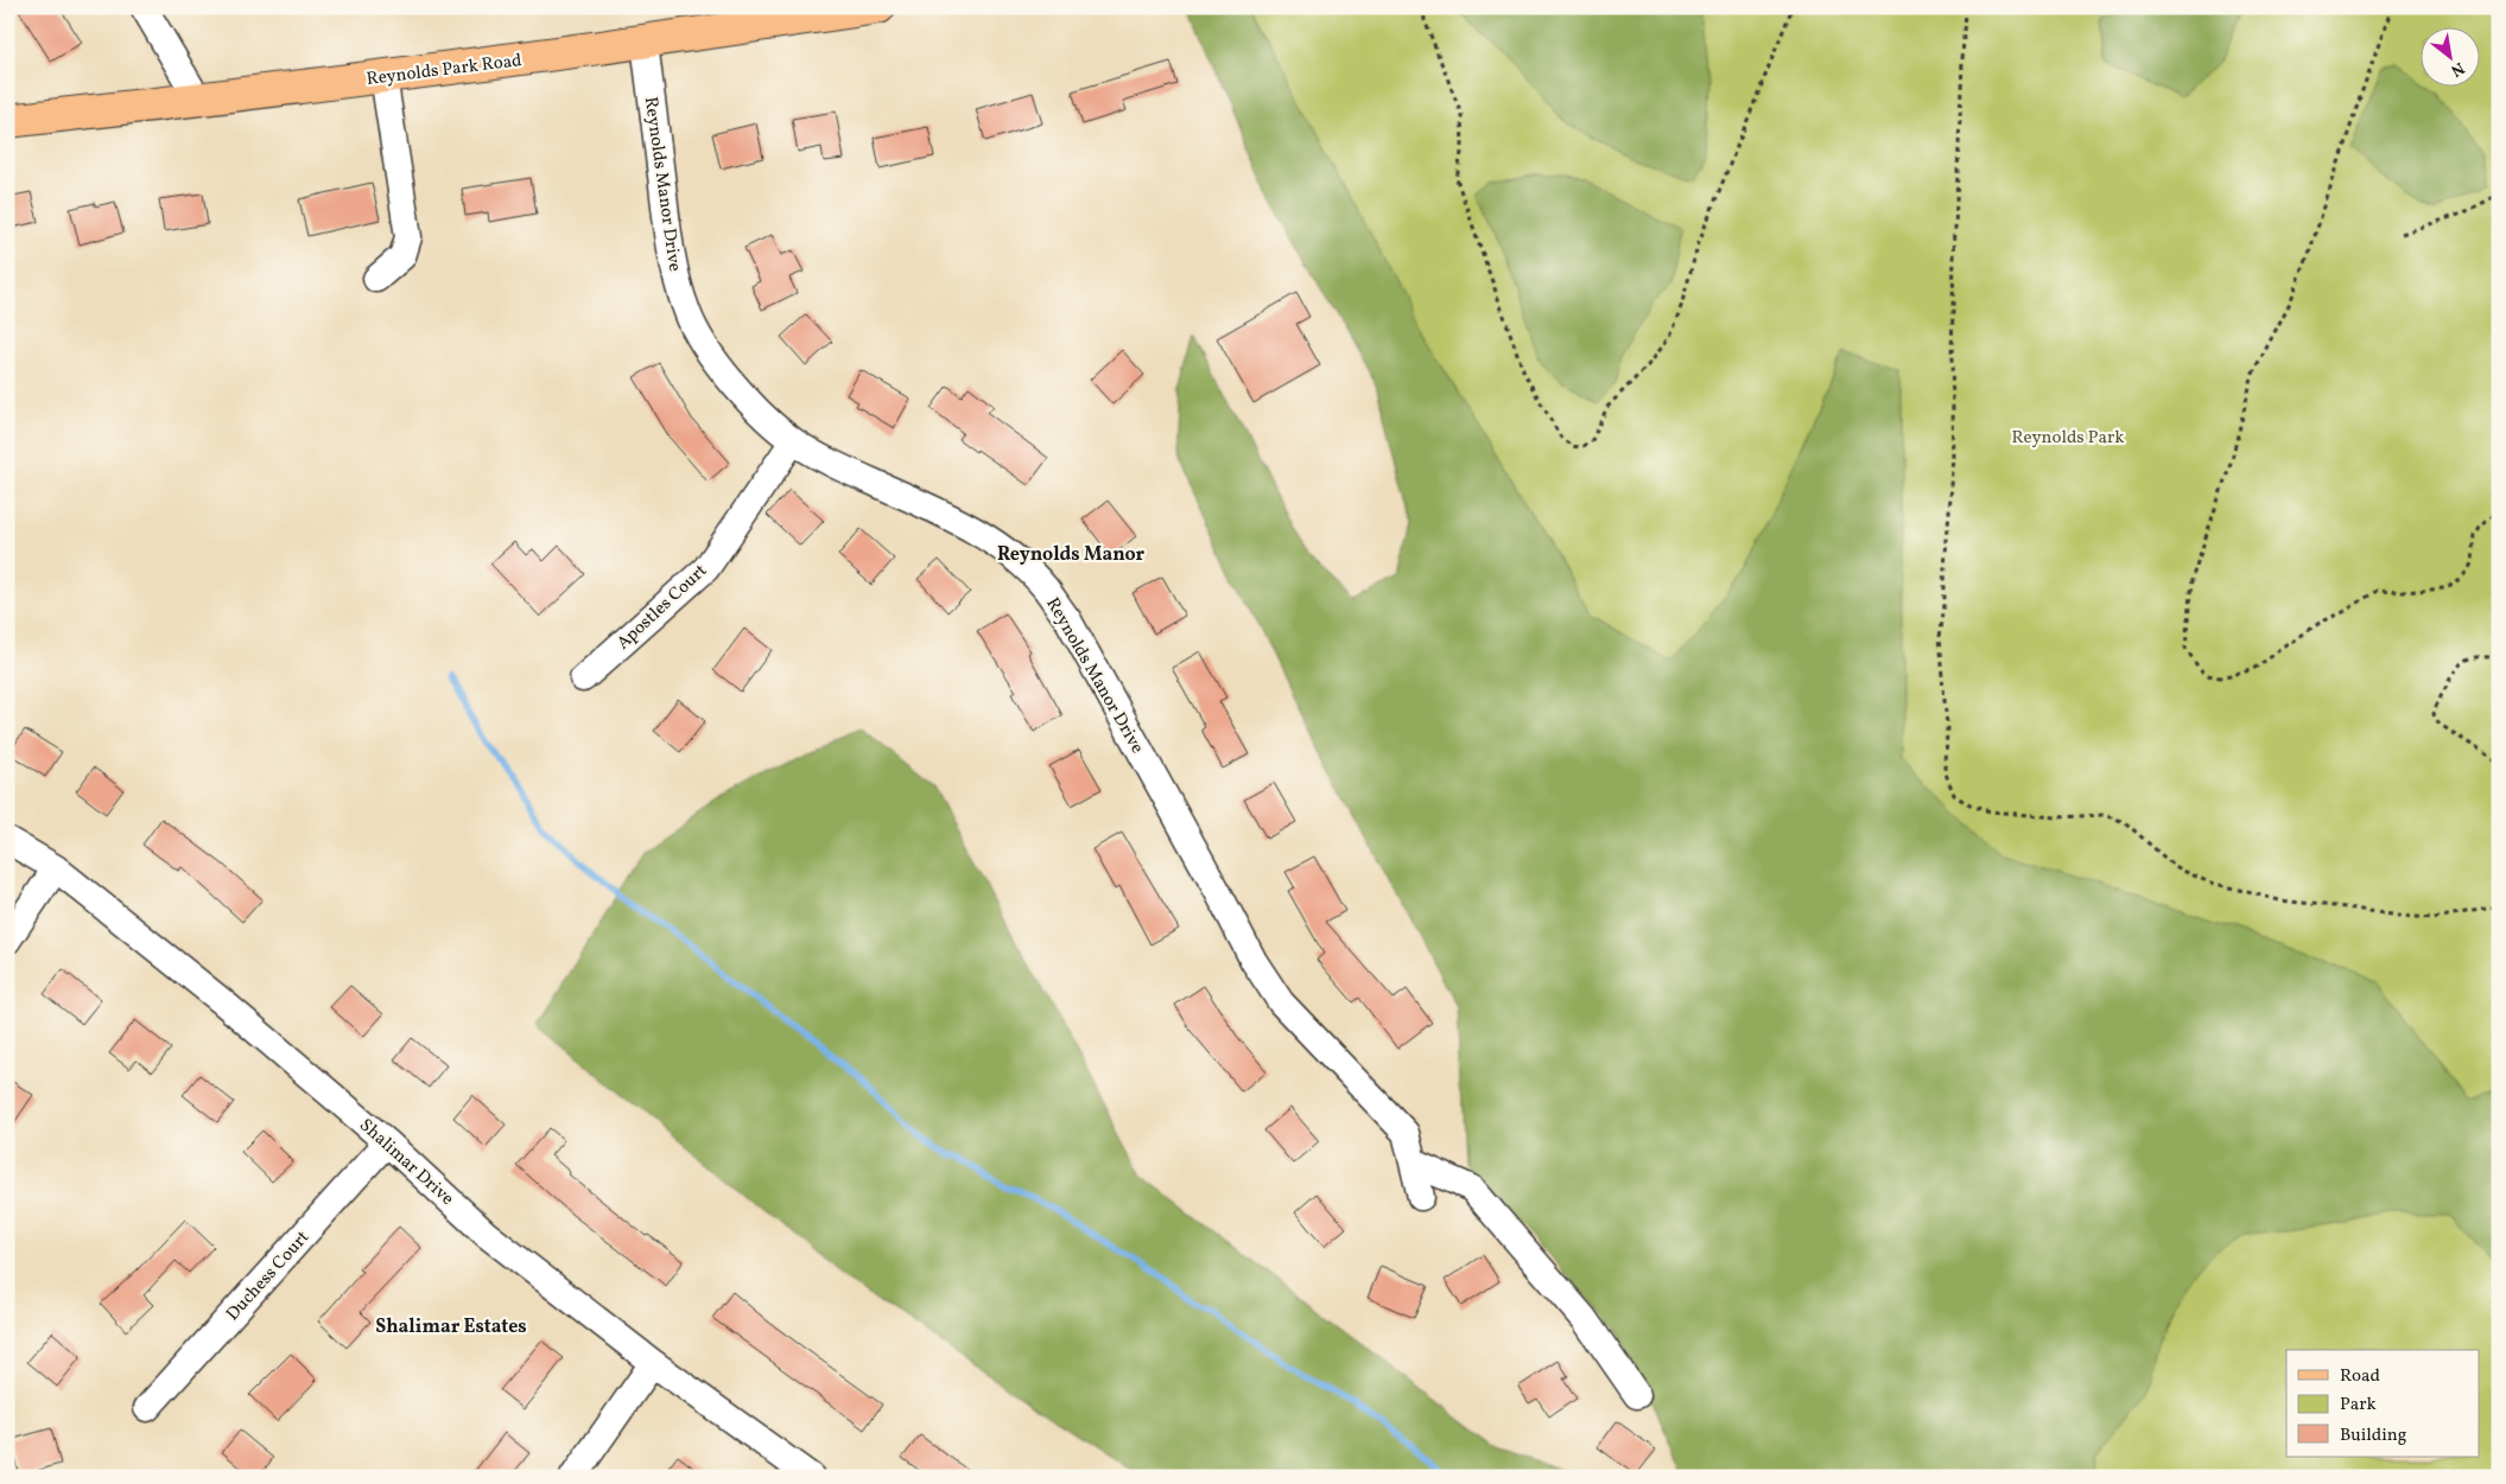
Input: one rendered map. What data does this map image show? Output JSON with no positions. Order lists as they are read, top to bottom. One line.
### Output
{"streets":{"main road":["Reynolds Park Road"],"street":["Reynolds Manor Drive","Apostles Court","Shalimar Drive","Duchess Court"]},"crossings":[["Reynolds Park Road","Reynolds Manor Drive"],["Reynolds Manor Drive","Apostles Court"],["Shalimar Drive","Duchess Court"]],"districts":["Reynolds Manor","Shalimar Estates"],"parks":["Reynolds Park"],"legend":["Road","Park","Building"],"north":"bottom right"}
